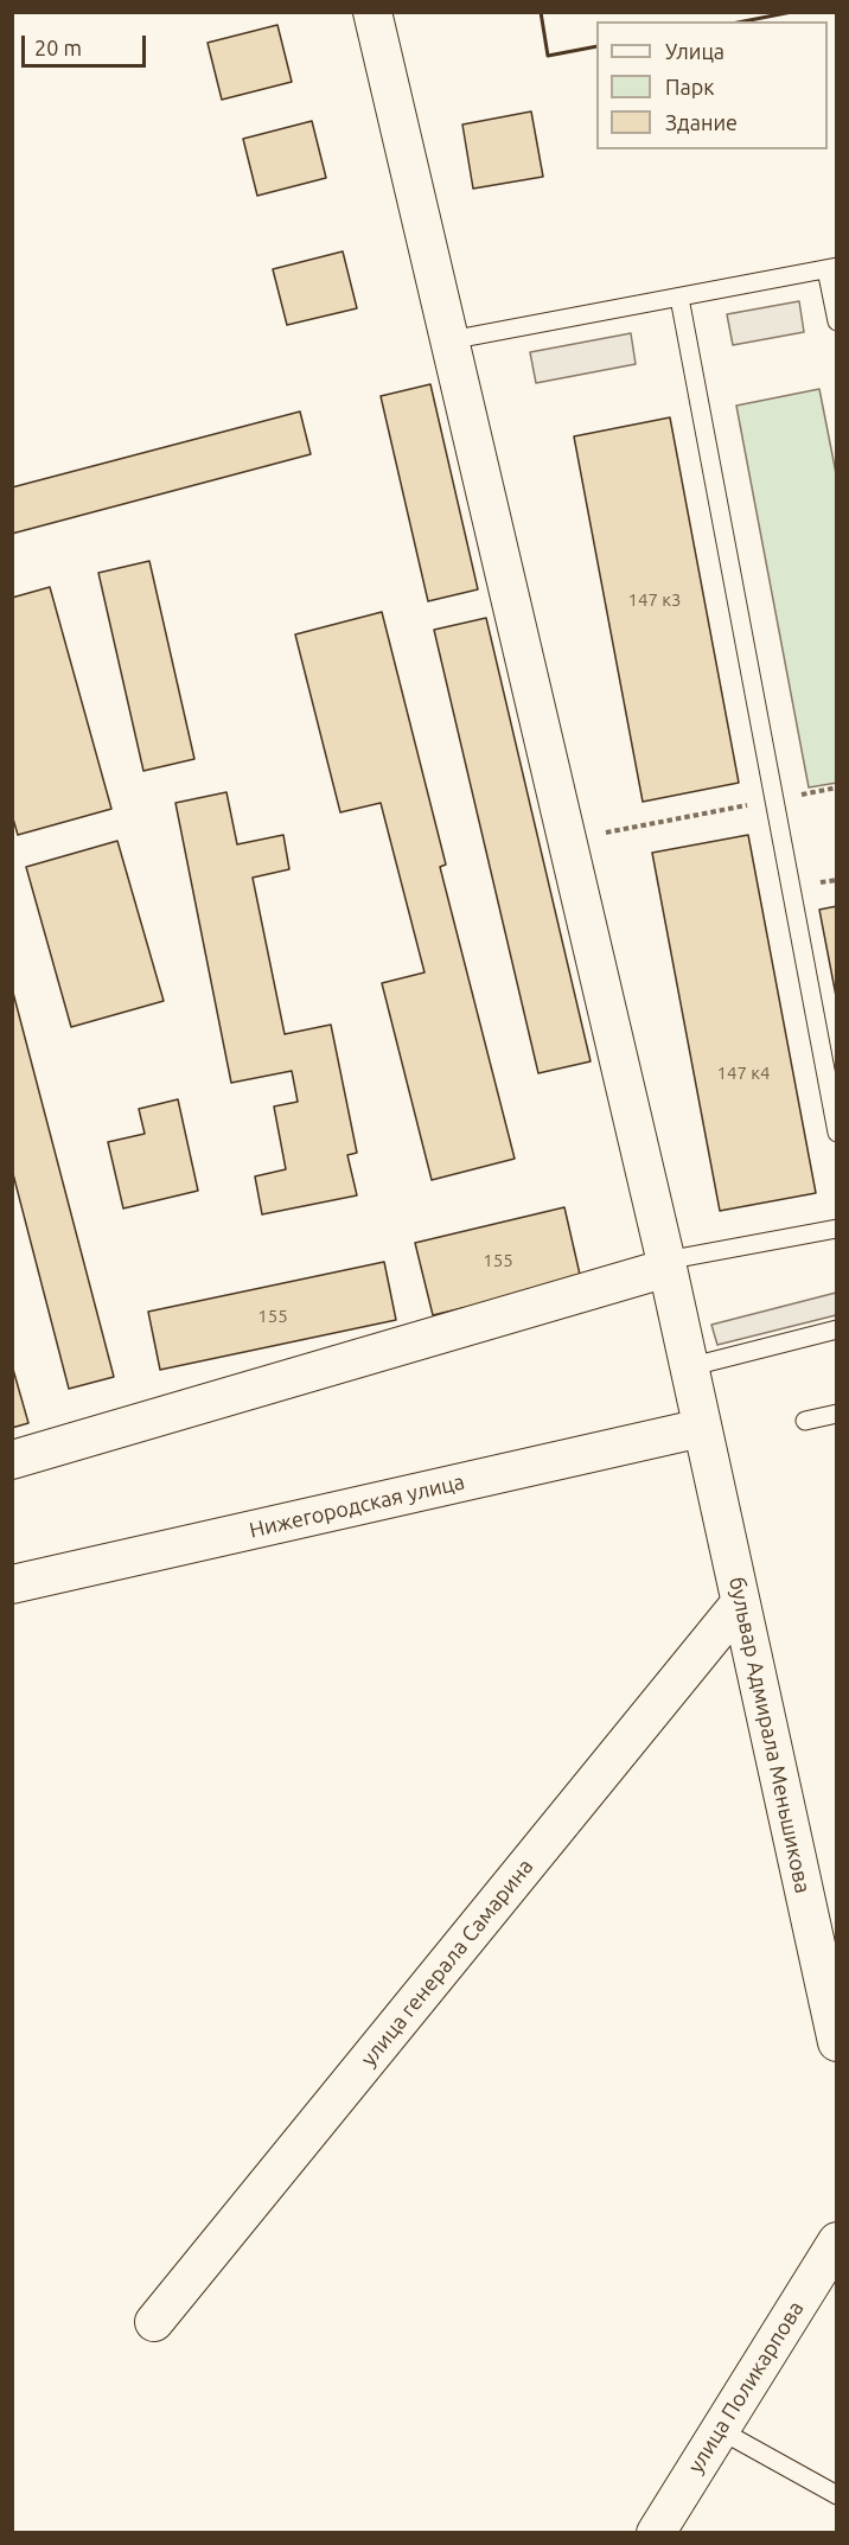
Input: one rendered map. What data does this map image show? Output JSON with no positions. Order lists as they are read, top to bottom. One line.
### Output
{"streets":{"street":["Нижегородская улица","бульвар Адмирала Меньшикова","улица генерала Самарина","улица Поликарпова"]},"crossings":[["Нижегородская улица","бульвар Адмирала Меньшикова"],["бульвар Адмирала Меньшикова","улица генерала Самарина"]],"house_numbers":["147 к3","147 к4","155","155"],"legend":["Улица","Парк","Здание"],"scale_bar":"20 m"}
